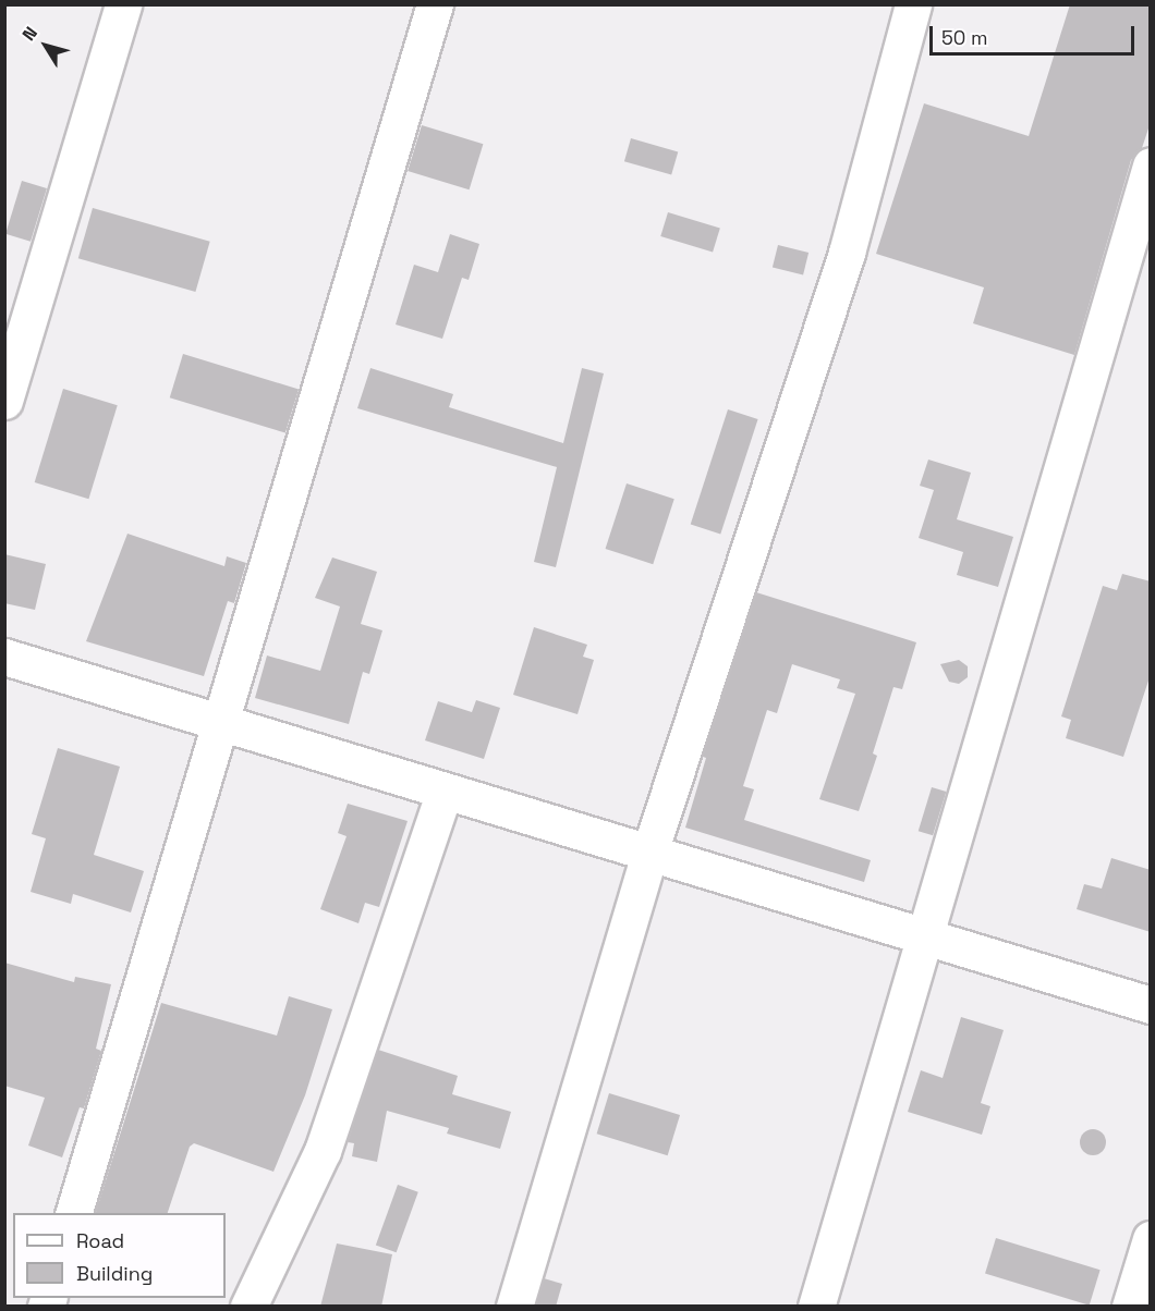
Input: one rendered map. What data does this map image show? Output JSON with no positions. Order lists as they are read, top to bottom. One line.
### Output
{"legend":["Road","Building"],"scale_bar":"50 m","north":"top left"}
